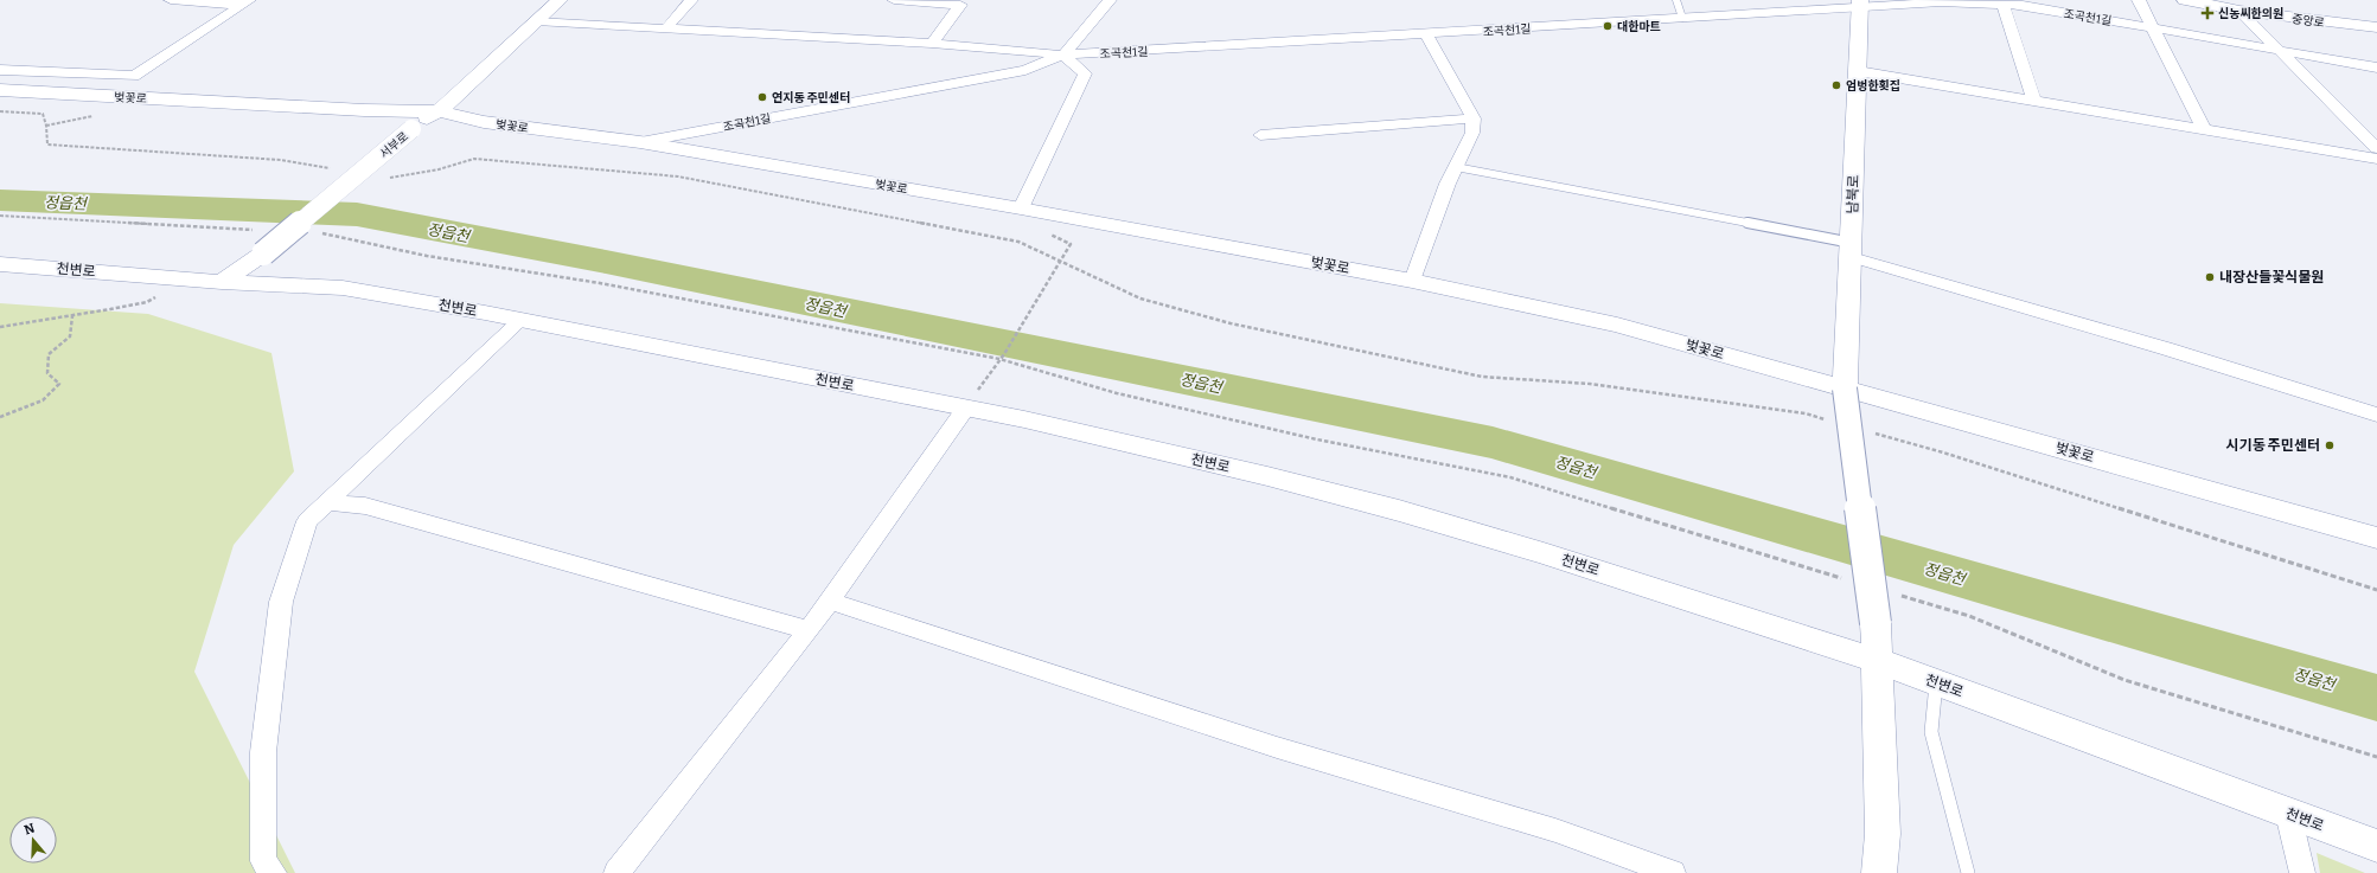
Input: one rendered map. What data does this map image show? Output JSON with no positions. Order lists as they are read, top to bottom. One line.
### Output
{"streets":{"street":["조곡천1길","중앙로","벚꽃로","서부로","남북로","천변로"]},"crossings":[["조곡천1길","벚꽃로"],["조곡천1길","남북로"],["벚꽃로","서부로"],["벚꽃로","남북로"],["서부로","천변로"],["남북로","천변로"]],"water":["정읍천"],"places":{"health":["신농씨한의원"],"other":["대한마트","엄벙한횟집","연지동 주민센터","내장산들꽃식물원","시기동 주민센터"]},"north":"top"}
